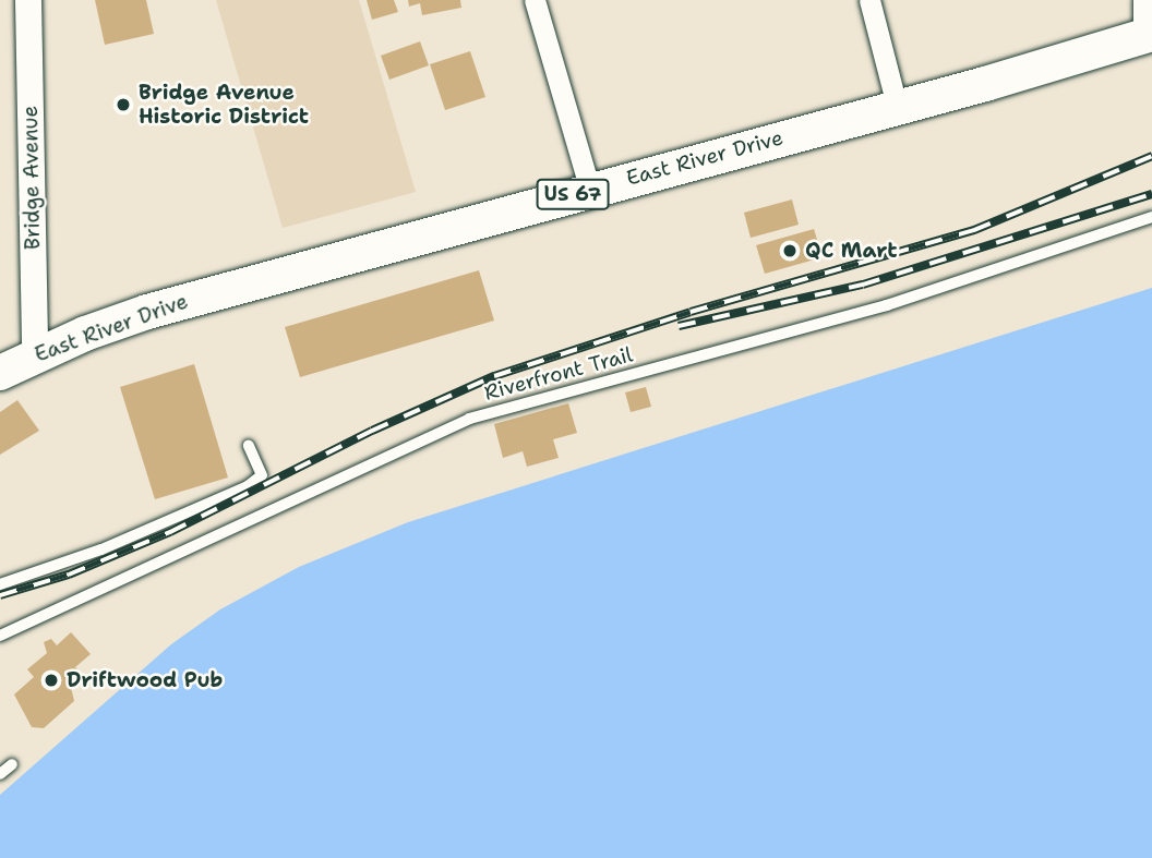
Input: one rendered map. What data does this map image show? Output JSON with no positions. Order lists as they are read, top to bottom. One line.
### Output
{"streets":{"main road":["East River Drive","US 67"],"street":["Bridge Avenue"],"lane":["Riverfront Trail"]},"crossings":[["East River Drive","Bridge Avenue"]],"places":["Bridge Avenue Historic District","QC Mart","Driftwood Pub"]}
